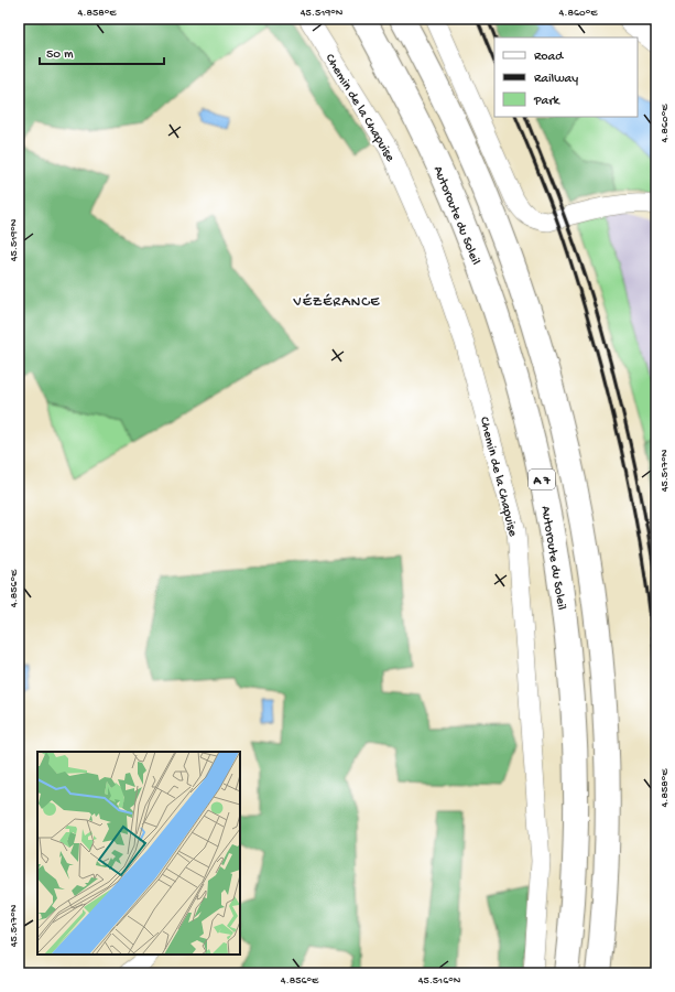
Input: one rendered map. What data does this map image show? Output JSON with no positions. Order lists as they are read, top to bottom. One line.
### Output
{"streets":{"highway":["Autoroute du Soleil","A 7"],"street":["Chemin de la Chapuise"]},"districts":["VÉZÉRANCE"],"legend":["Road","Railway","Park"],"scale_bar":"50 m","coordinates":["4.858°E","45.519°N","4.860°E","45.517°N","4.856°E","45.516°N"]}
